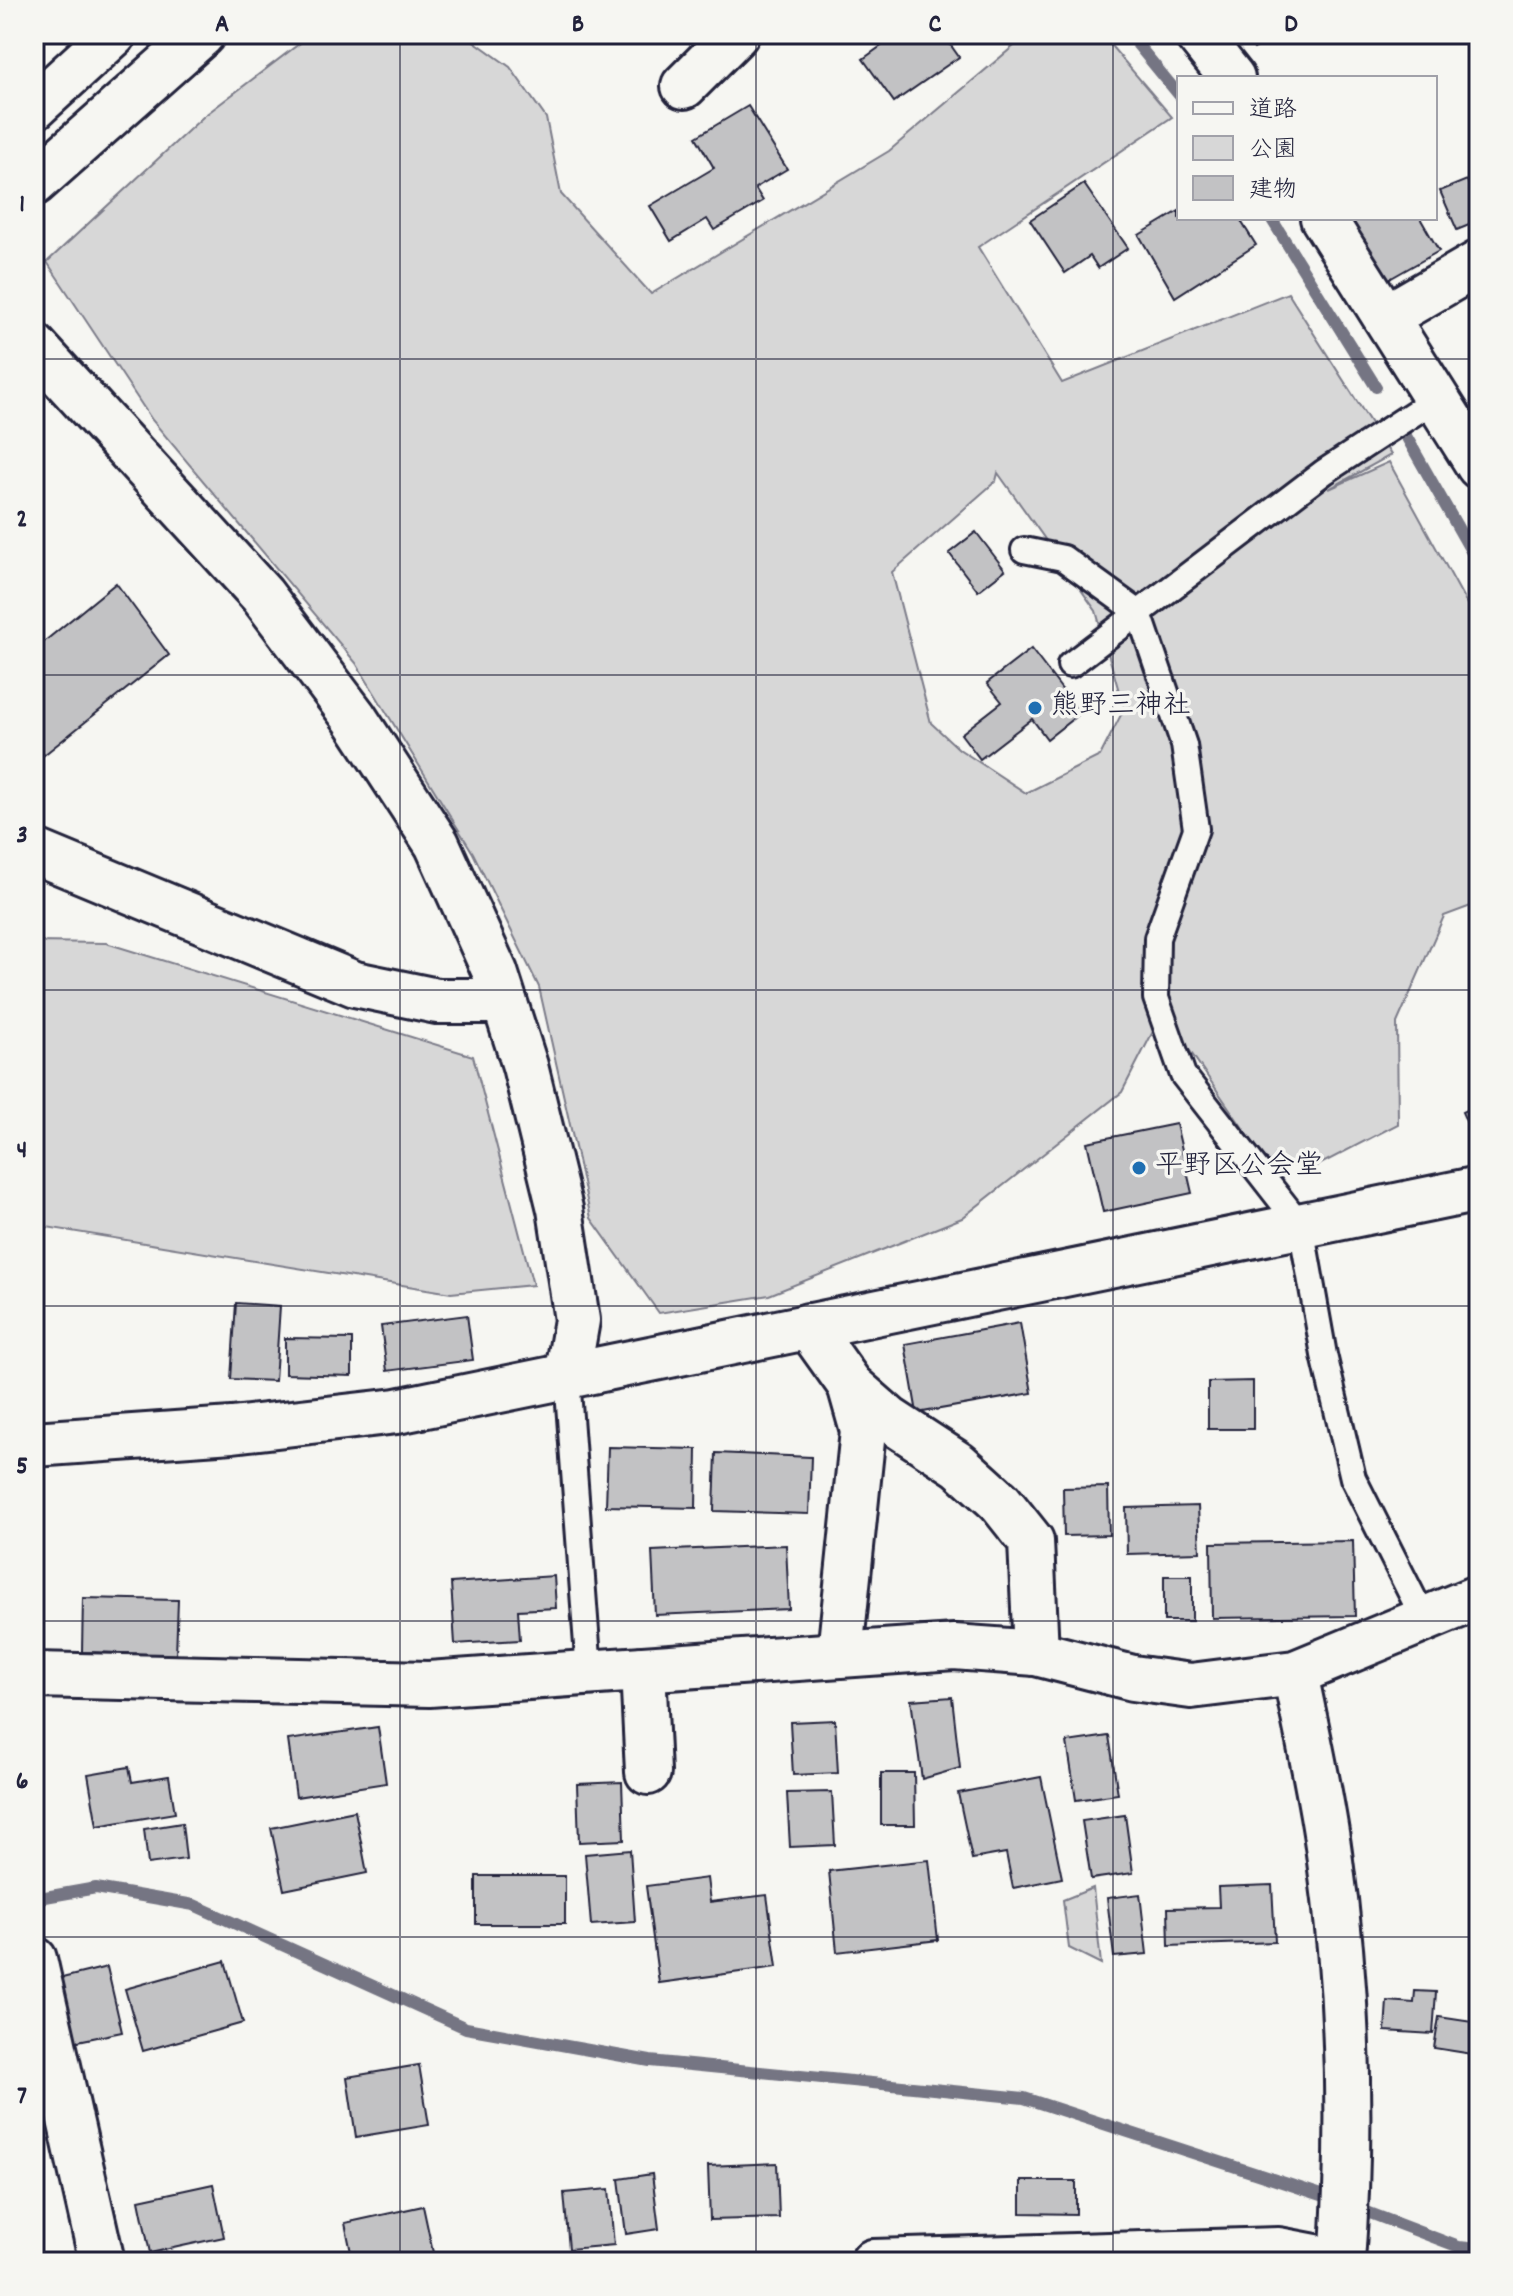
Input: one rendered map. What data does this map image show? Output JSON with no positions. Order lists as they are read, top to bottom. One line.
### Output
{"places":["熊野三神社","平野区公会堂"],"legend":["道路","公園","建物"],"grid":{"columns":["A","B","C","D"],"rows":["1","2","3","4","5","6","7"]}}
